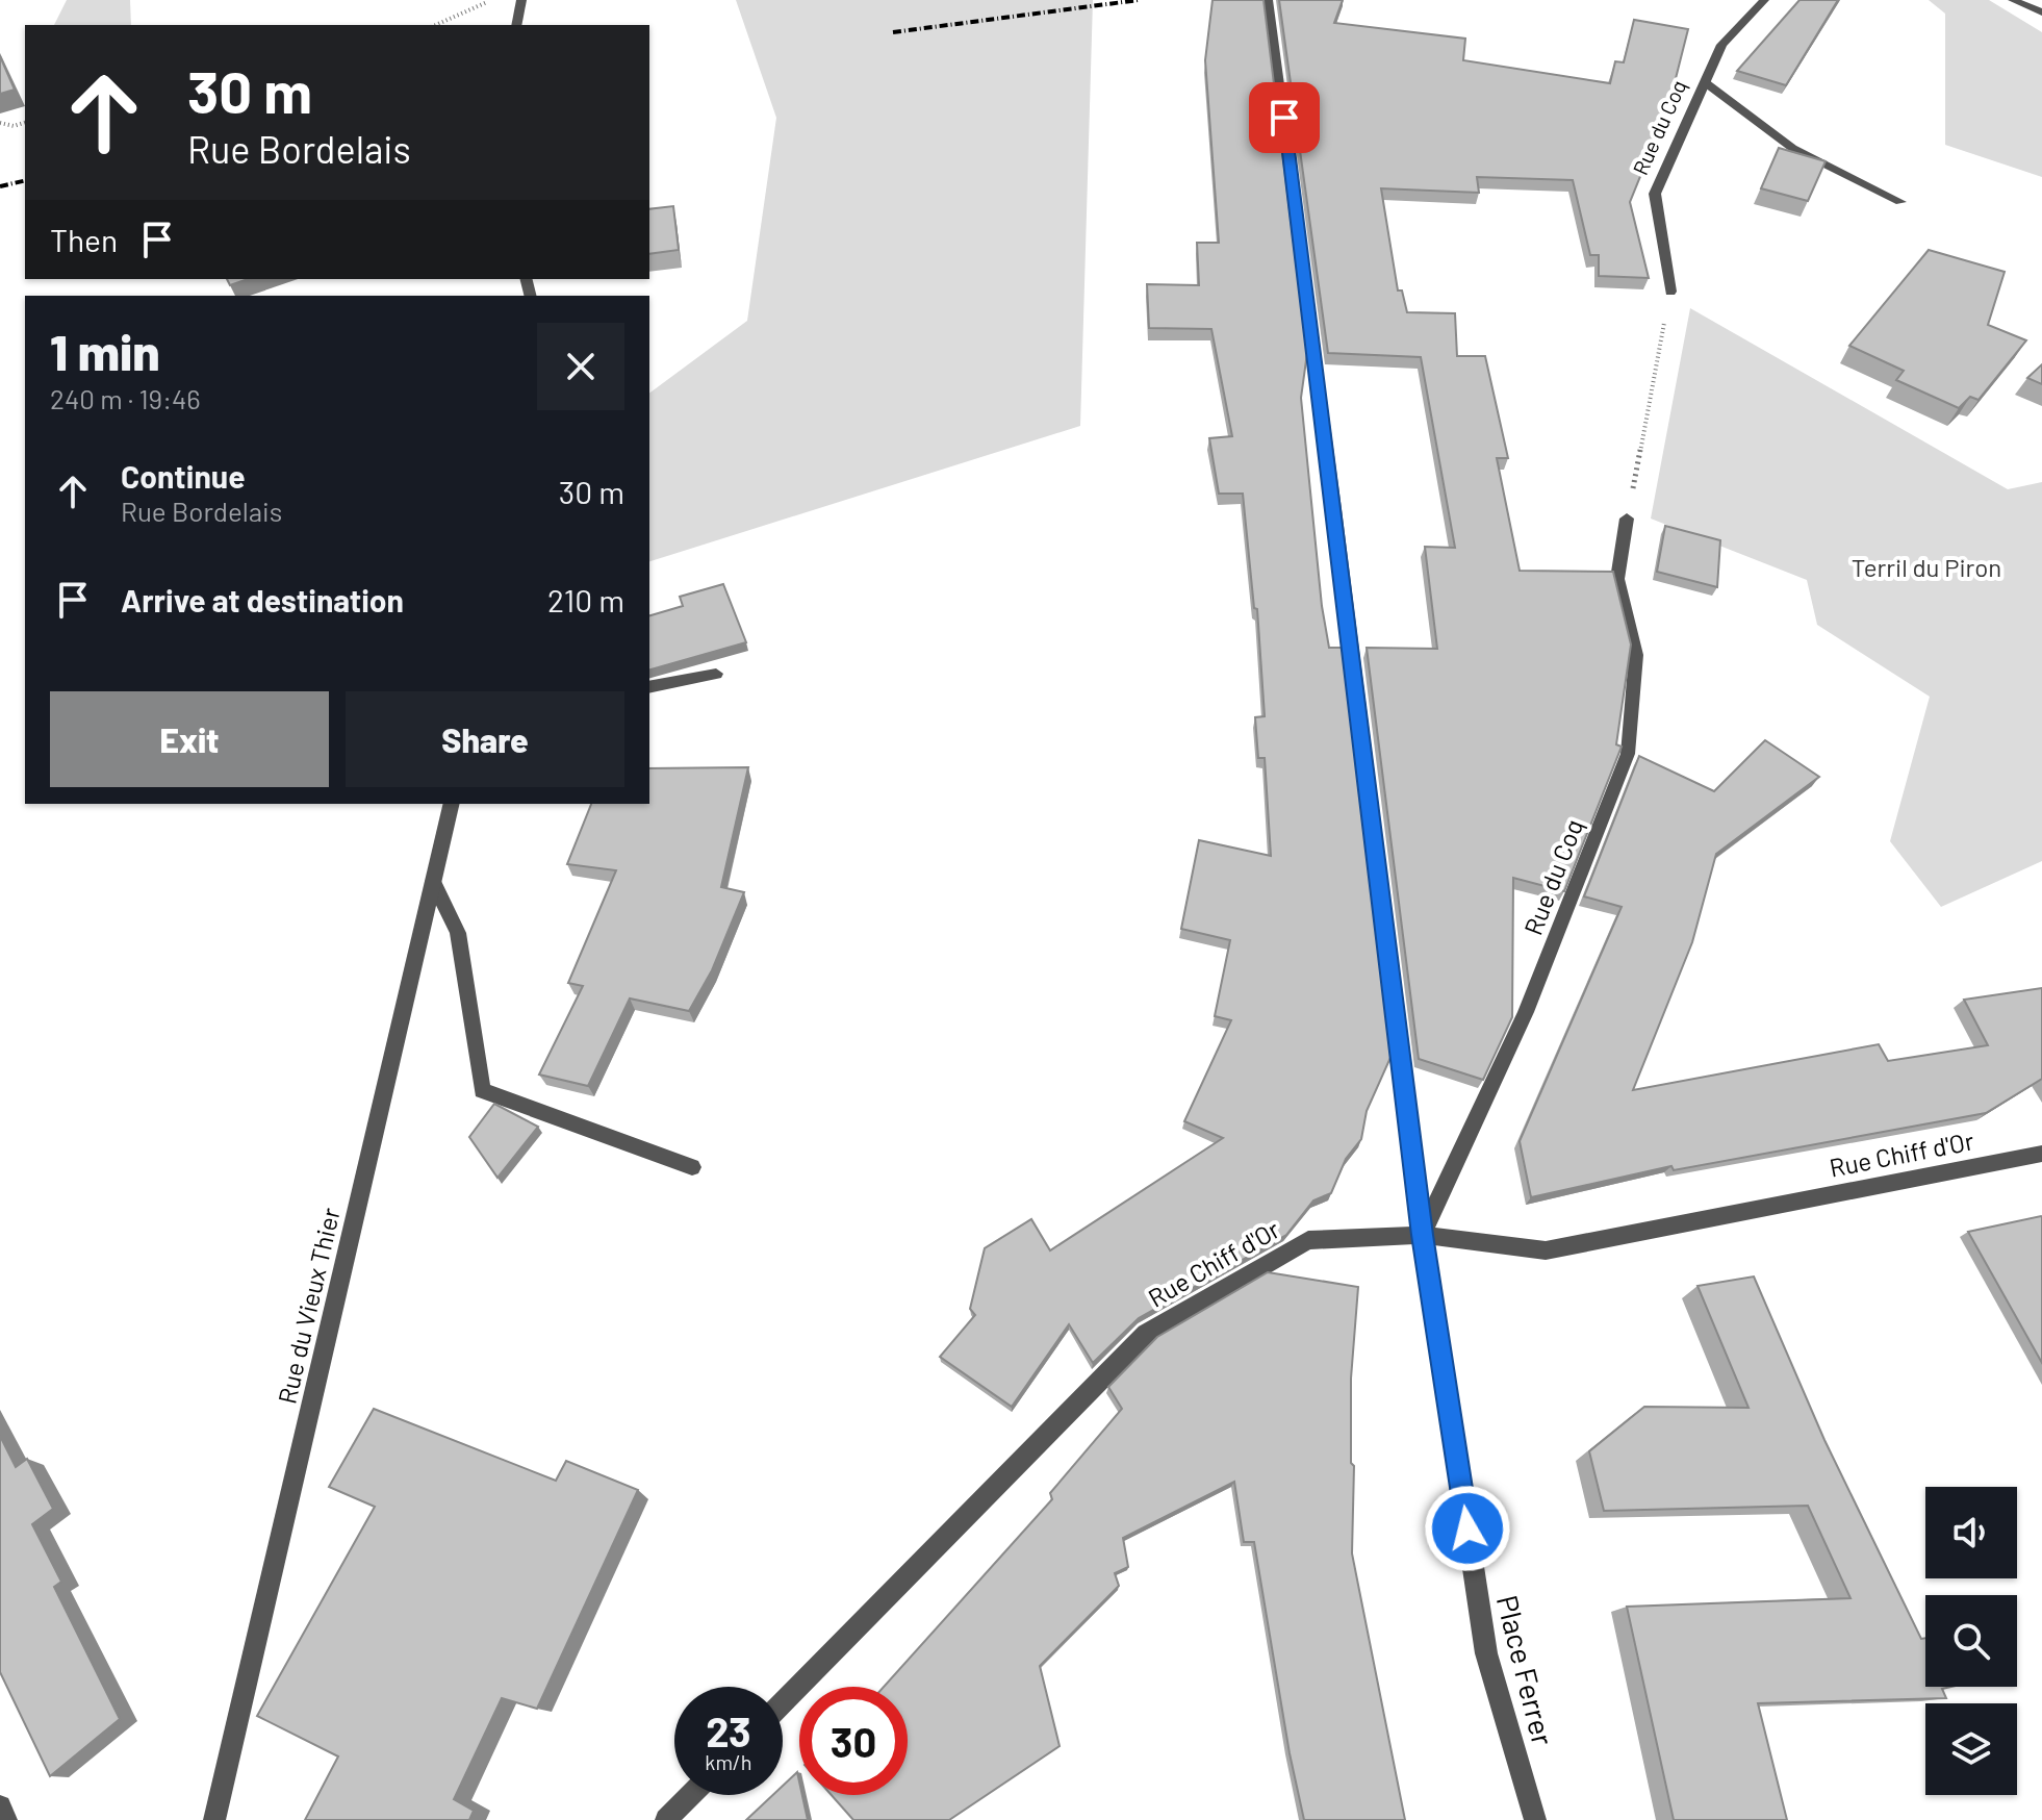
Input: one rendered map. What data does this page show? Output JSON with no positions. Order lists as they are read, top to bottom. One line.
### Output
{"streets":{"street":["Rue du Coq","Rue Chiff d'Or","Rue du Vieux Thier","Place Ferrer"]},"crossings":[["Rue du Coq","Rue Chiff d'Or"],["Rue du Coq","Place Ferrer"],["Rue Chiff d'Or","Place Ferrer"]],"parks":["Terril du Piron"],"page":{"turn":["30 m","Rue Bordelais"],"then":"Then","heading":["1 min","240 m · 19:46"],"list":[{"name":"Continue","note":"Rue Bordelais","value":"30 m"},{"name":"Arrive at destination","value":"210 m"}],"buttons":["Exit","Share"],"speed":"23 km/h","limit":"30"}}
